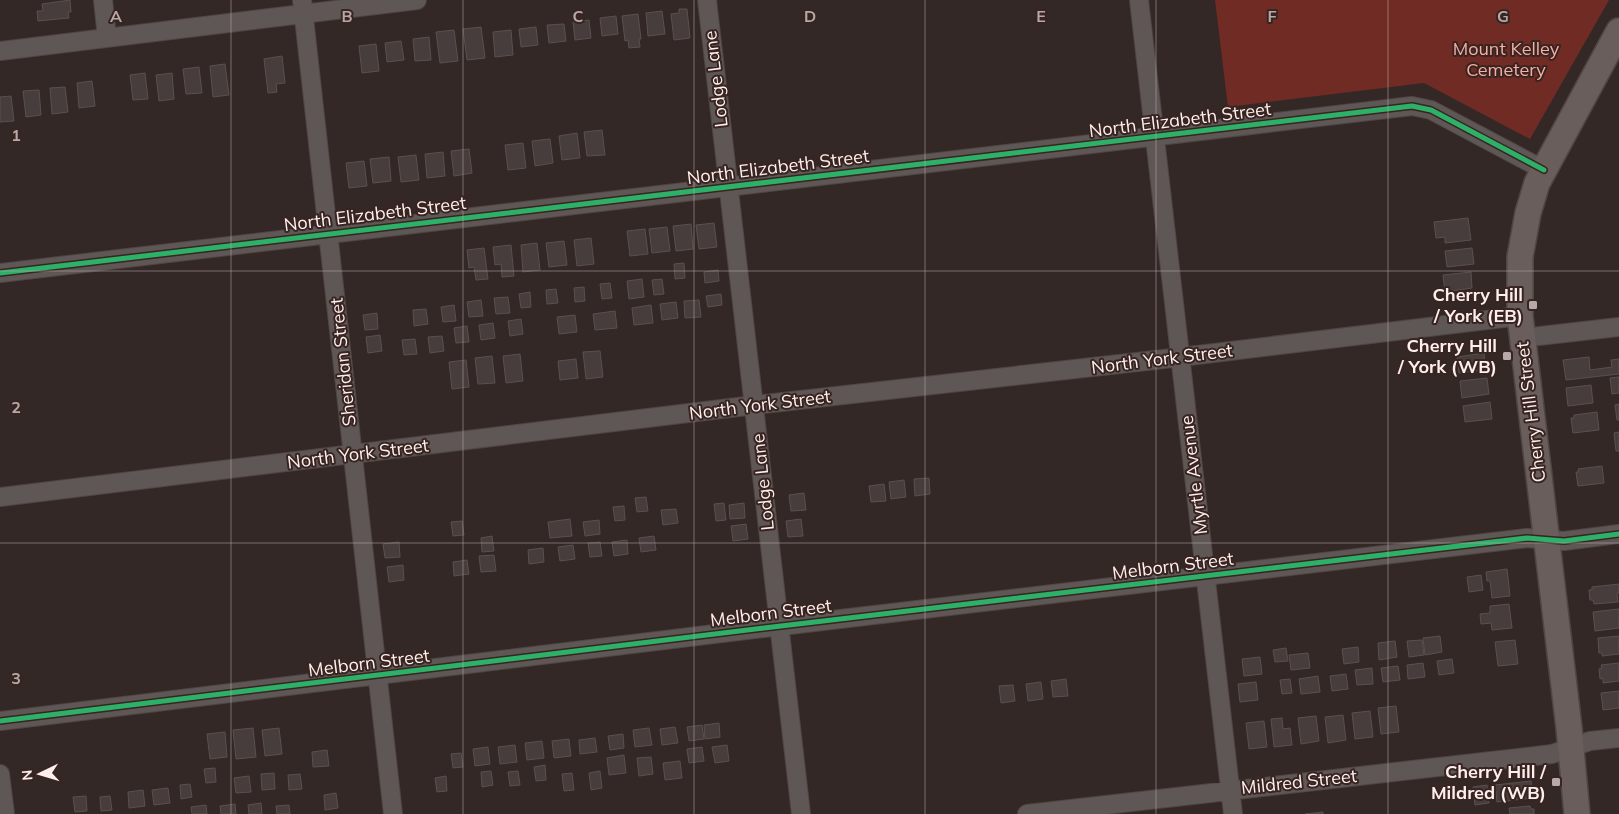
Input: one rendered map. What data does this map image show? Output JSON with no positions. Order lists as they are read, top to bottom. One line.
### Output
{"streets":{"street":["Lodge Lane","North Elizabeth Street","North York Street","Sheridan Street","Cherry Hill Street","Myrtle Avenue","Melborn Street","Mildred Street"]},"crossings":[["Lodge Lane","North Elizabeth Street"],["Lodge Lane","North York Street"],["Lodge Lane","Melborn Street"],["North Elizabeth Street","Sheridan Street"],["North Elizabeth Street","Cherry Hill Street"],["North Elizabeth Street","Myrtle Avenue"],["North York Street","Sheridan Street"],["North York Street","Cherry Hill Street"],["North York Street","Myrtle Avenue"],["Sheridan Street","Melborn Street"],["Cherry Hill Street","Melborn Street"],["Cherry Hill Street","Mildred Street"],["Myrtle Avenue","Melborn Street"],["Myrtle Avenue","Mildred Street"]],"parks":["Mount Kelley Cemetery"],"places":{"transit":["Cherry Hill / York (EB)","Cherry Hill / York (WB)","Cherry Hill / Mildred (WB)"]},"north":"left","grid":{"columns":["A","B","C","D","E","F","G"],"rows":["1","2","3"]}}
